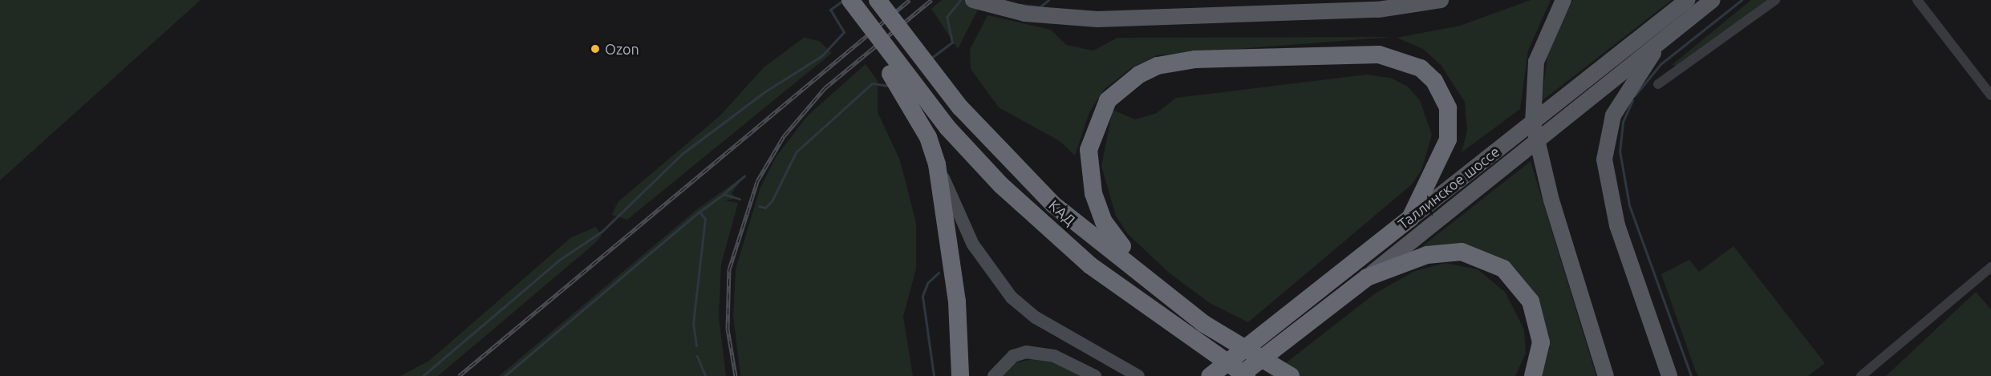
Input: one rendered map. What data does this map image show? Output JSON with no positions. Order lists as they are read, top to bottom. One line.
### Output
{"streets":{"highway":["Таллинское шоссе","КАД"]},"places":["Ozon"]}
